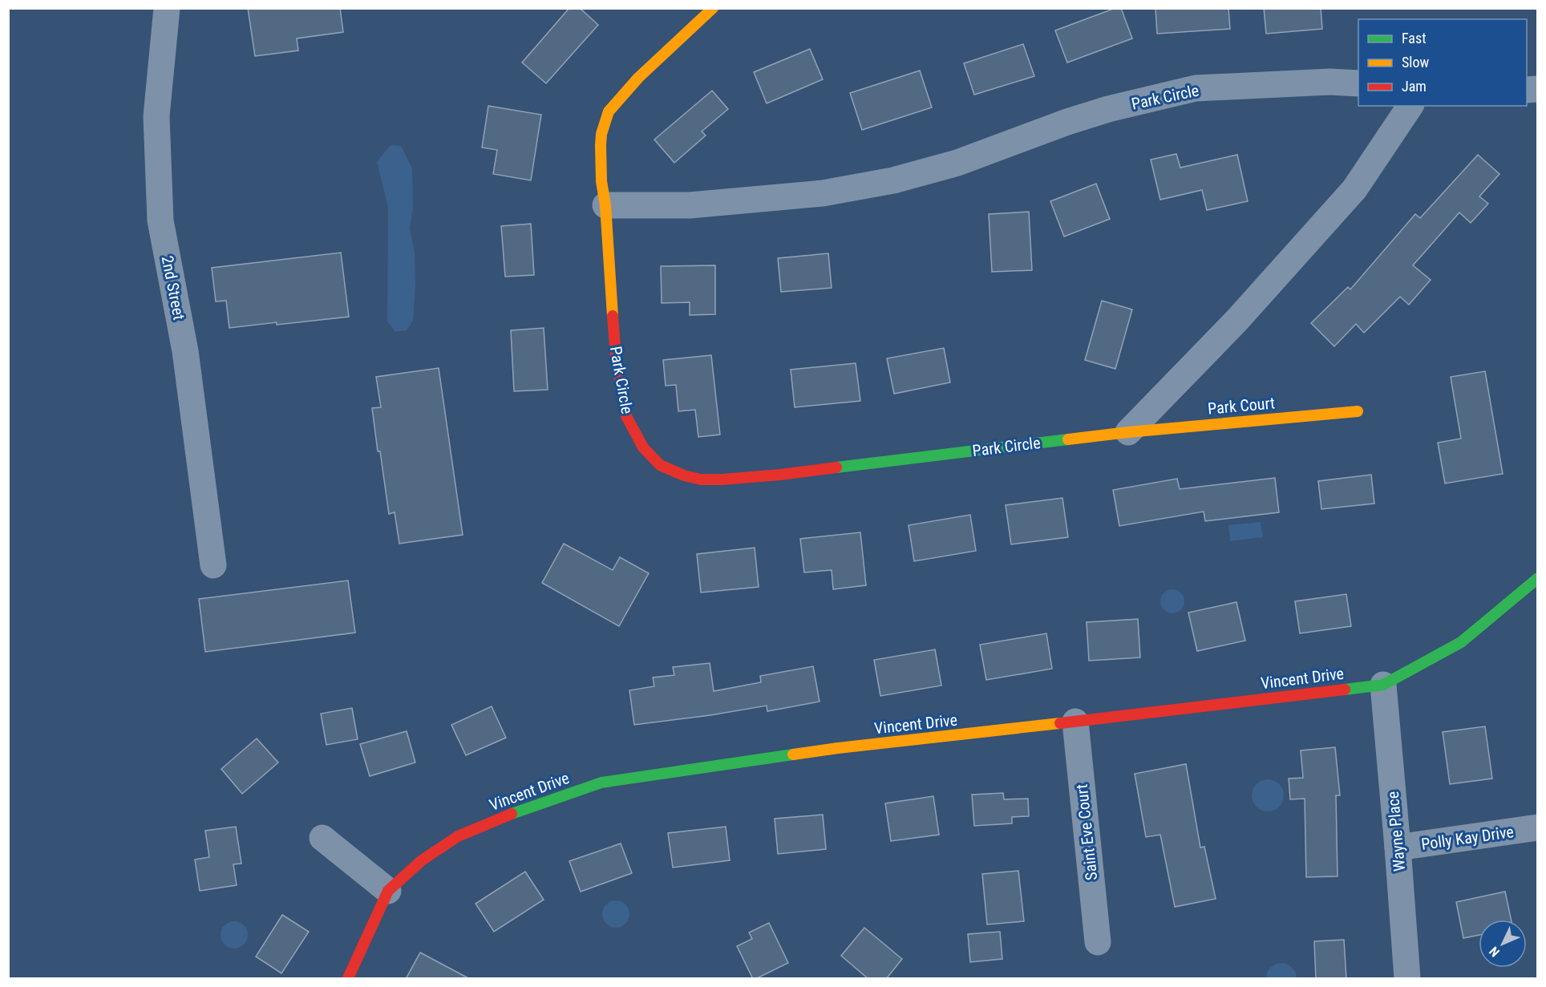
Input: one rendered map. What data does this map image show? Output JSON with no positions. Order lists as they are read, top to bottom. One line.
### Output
{"streets":{"street":["Park Circle","2nd Street","Park Court","Vincent Drive","Wayne Place","Saint Eve Court","Polly Kay Drive"]},"crossings":[["Park Circle","Park Court"],["Vincent Drive","Wayne Place"],["Vincent Drive","Saint Eve Court"],["Wayne Place","Polly Kay Drive"]],"legend":["Fast","Slow","Jam"],"north":"bottom left"}
